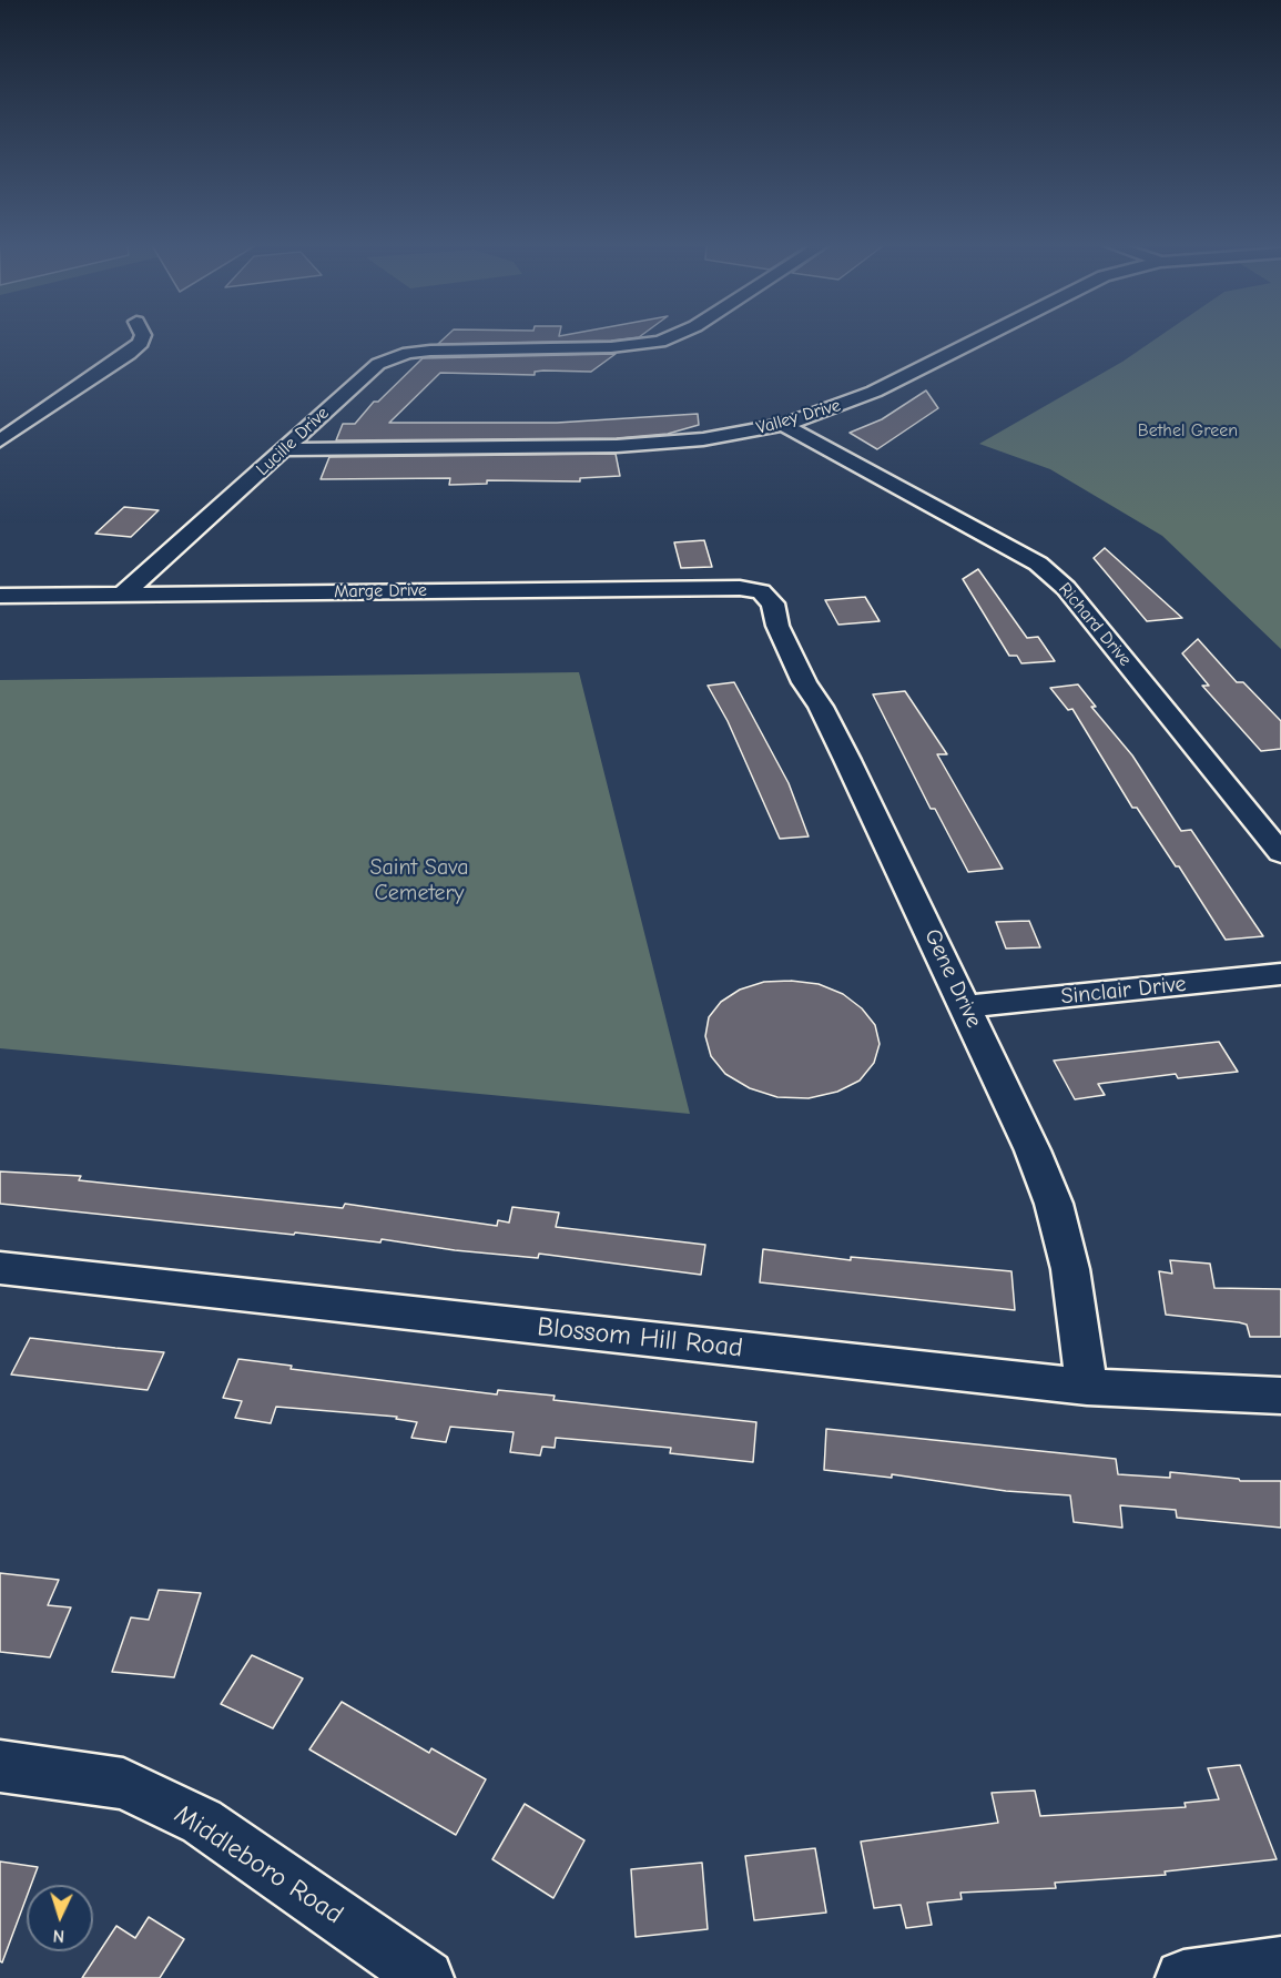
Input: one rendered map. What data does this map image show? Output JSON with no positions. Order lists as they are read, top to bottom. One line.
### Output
{"streets":{"street":["Valley Drive","Lucille Drive","Marge Drive","Richard Drive","Gene Drive","Sinclair Drive","Blossom Hill Road","Middleboro Road"]},"crossings":[["Valley Drive","Lucille Drive"],["Valley Drive","Richard Drive"],["Lucille Drive","Marge Drive"],["Marge Drive","Gene Drive"],["Gene Drive","Sinclair Drive"],["Gene Drive","Blossom Hill Road"]],"parks":["Bethel Green","Saint Sava Cemetery"],"north":"bottom"}
